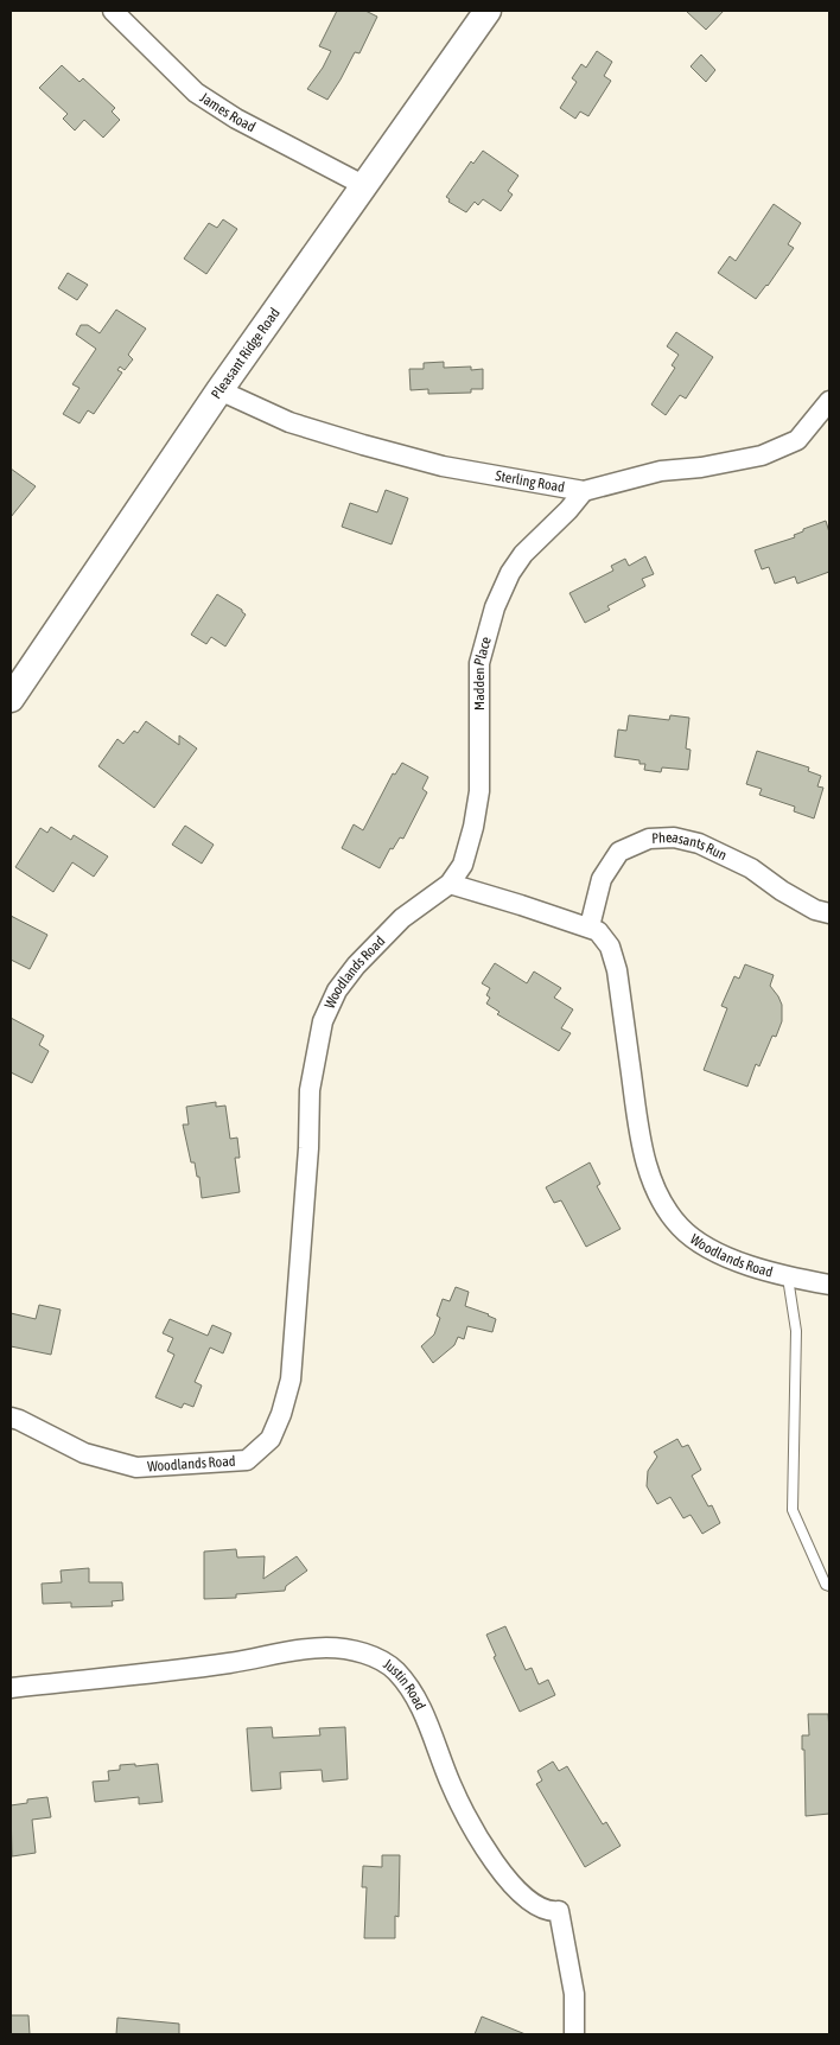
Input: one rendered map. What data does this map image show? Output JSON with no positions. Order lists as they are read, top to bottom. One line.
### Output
{"streets":{"street":["James Road","Pleasant Ridge Road","Sterling Road","Madden Place","Pheasants Run","Woodlands Road","Justin Road"]},"crossings":[["James Road","Pleasant Ridge Road"],["Pleasant Ridge Road","Sterling Road"],["Sterling Road","Madden Place"],["Madden Place","Woodlands Road"],["Pheasants Run","Woodlands Road"]]}
